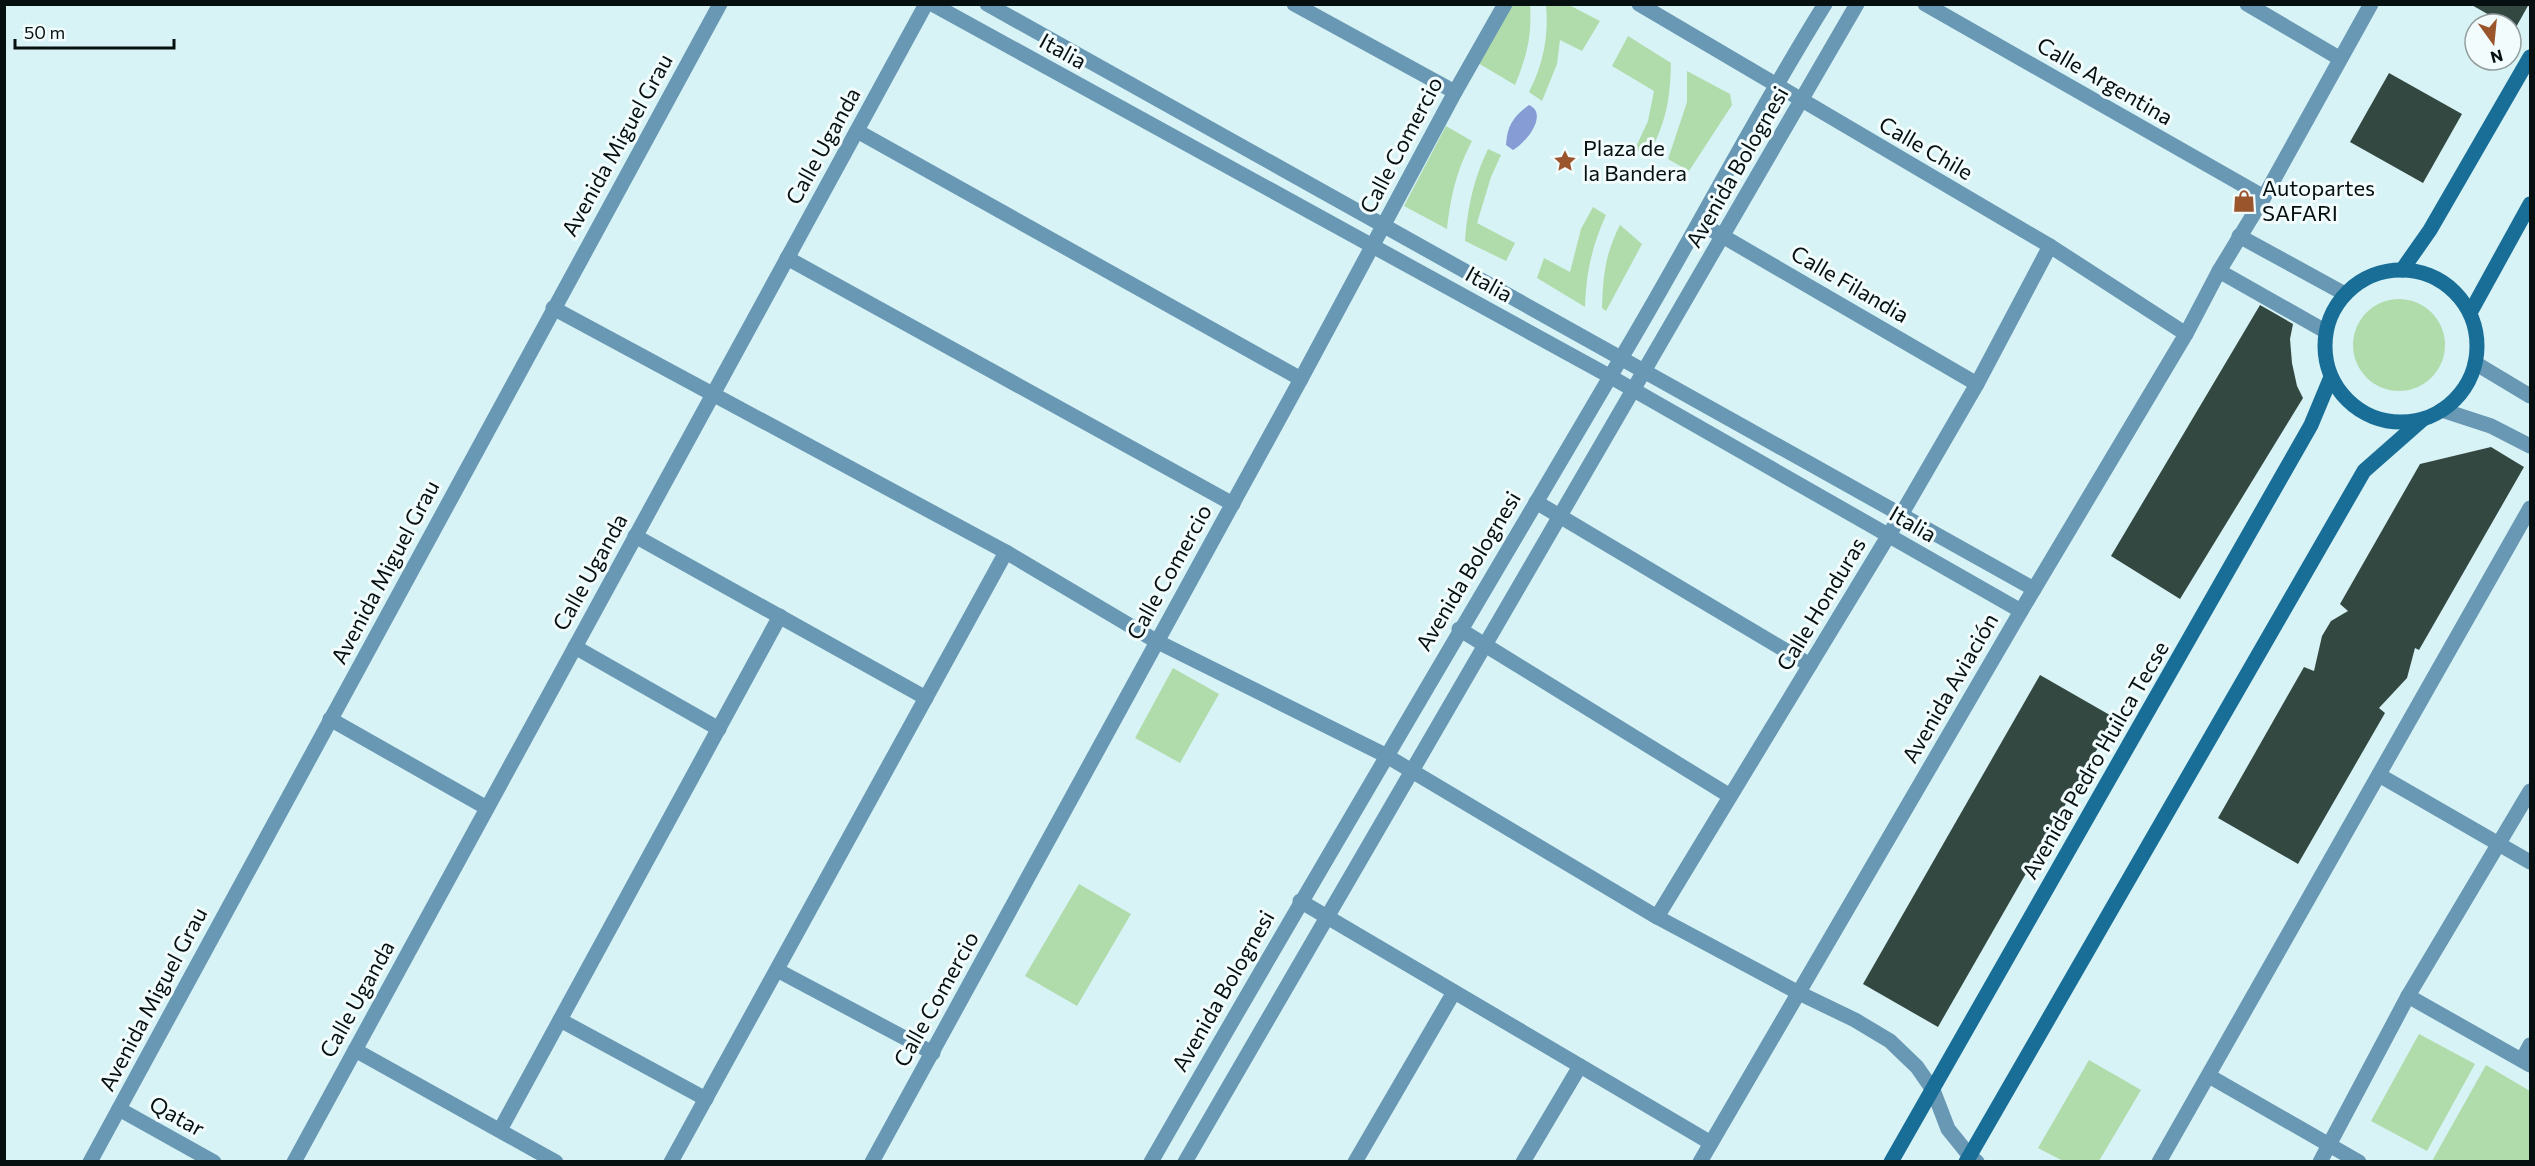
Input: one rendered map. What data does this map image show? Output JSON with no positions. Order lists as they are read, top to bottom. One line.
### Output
{"streets":{"main road":["Avenida Pedro Huilca Tecse"],"street":["Italia","Calle Argentina","Avenida Miguel Grau","Calle Comercio","Calle Uganda","Calle Chile","Avenida Bolognesi","Calle Filandia","Calle Honduras","Avenida Aviación","Qatar"]},"crossings":[["Italia","Calle Comercio"],["Italia","Avenida Bolognesi"],["Italia","Calle Honduras"],["Italia","Avenida Aviación"],["Calle Argentina","Avenida Aviación"],["Avenida Miguel Grau","Qatar"],["Calle Chile","Avenida Bolognesi"],["Calle Chile","Calle Honduras"],["Calle Chile","Avenida Aviación"],["Avenida Bolognesi","Calle Filandia"],["Calle Filandia","Calle Honduras"]],"places":{"place":["Plaza de la Bandera"],"shop":["Autopartes SAFARI"]},"scale_bar":"50 m","north":"bottom"}
